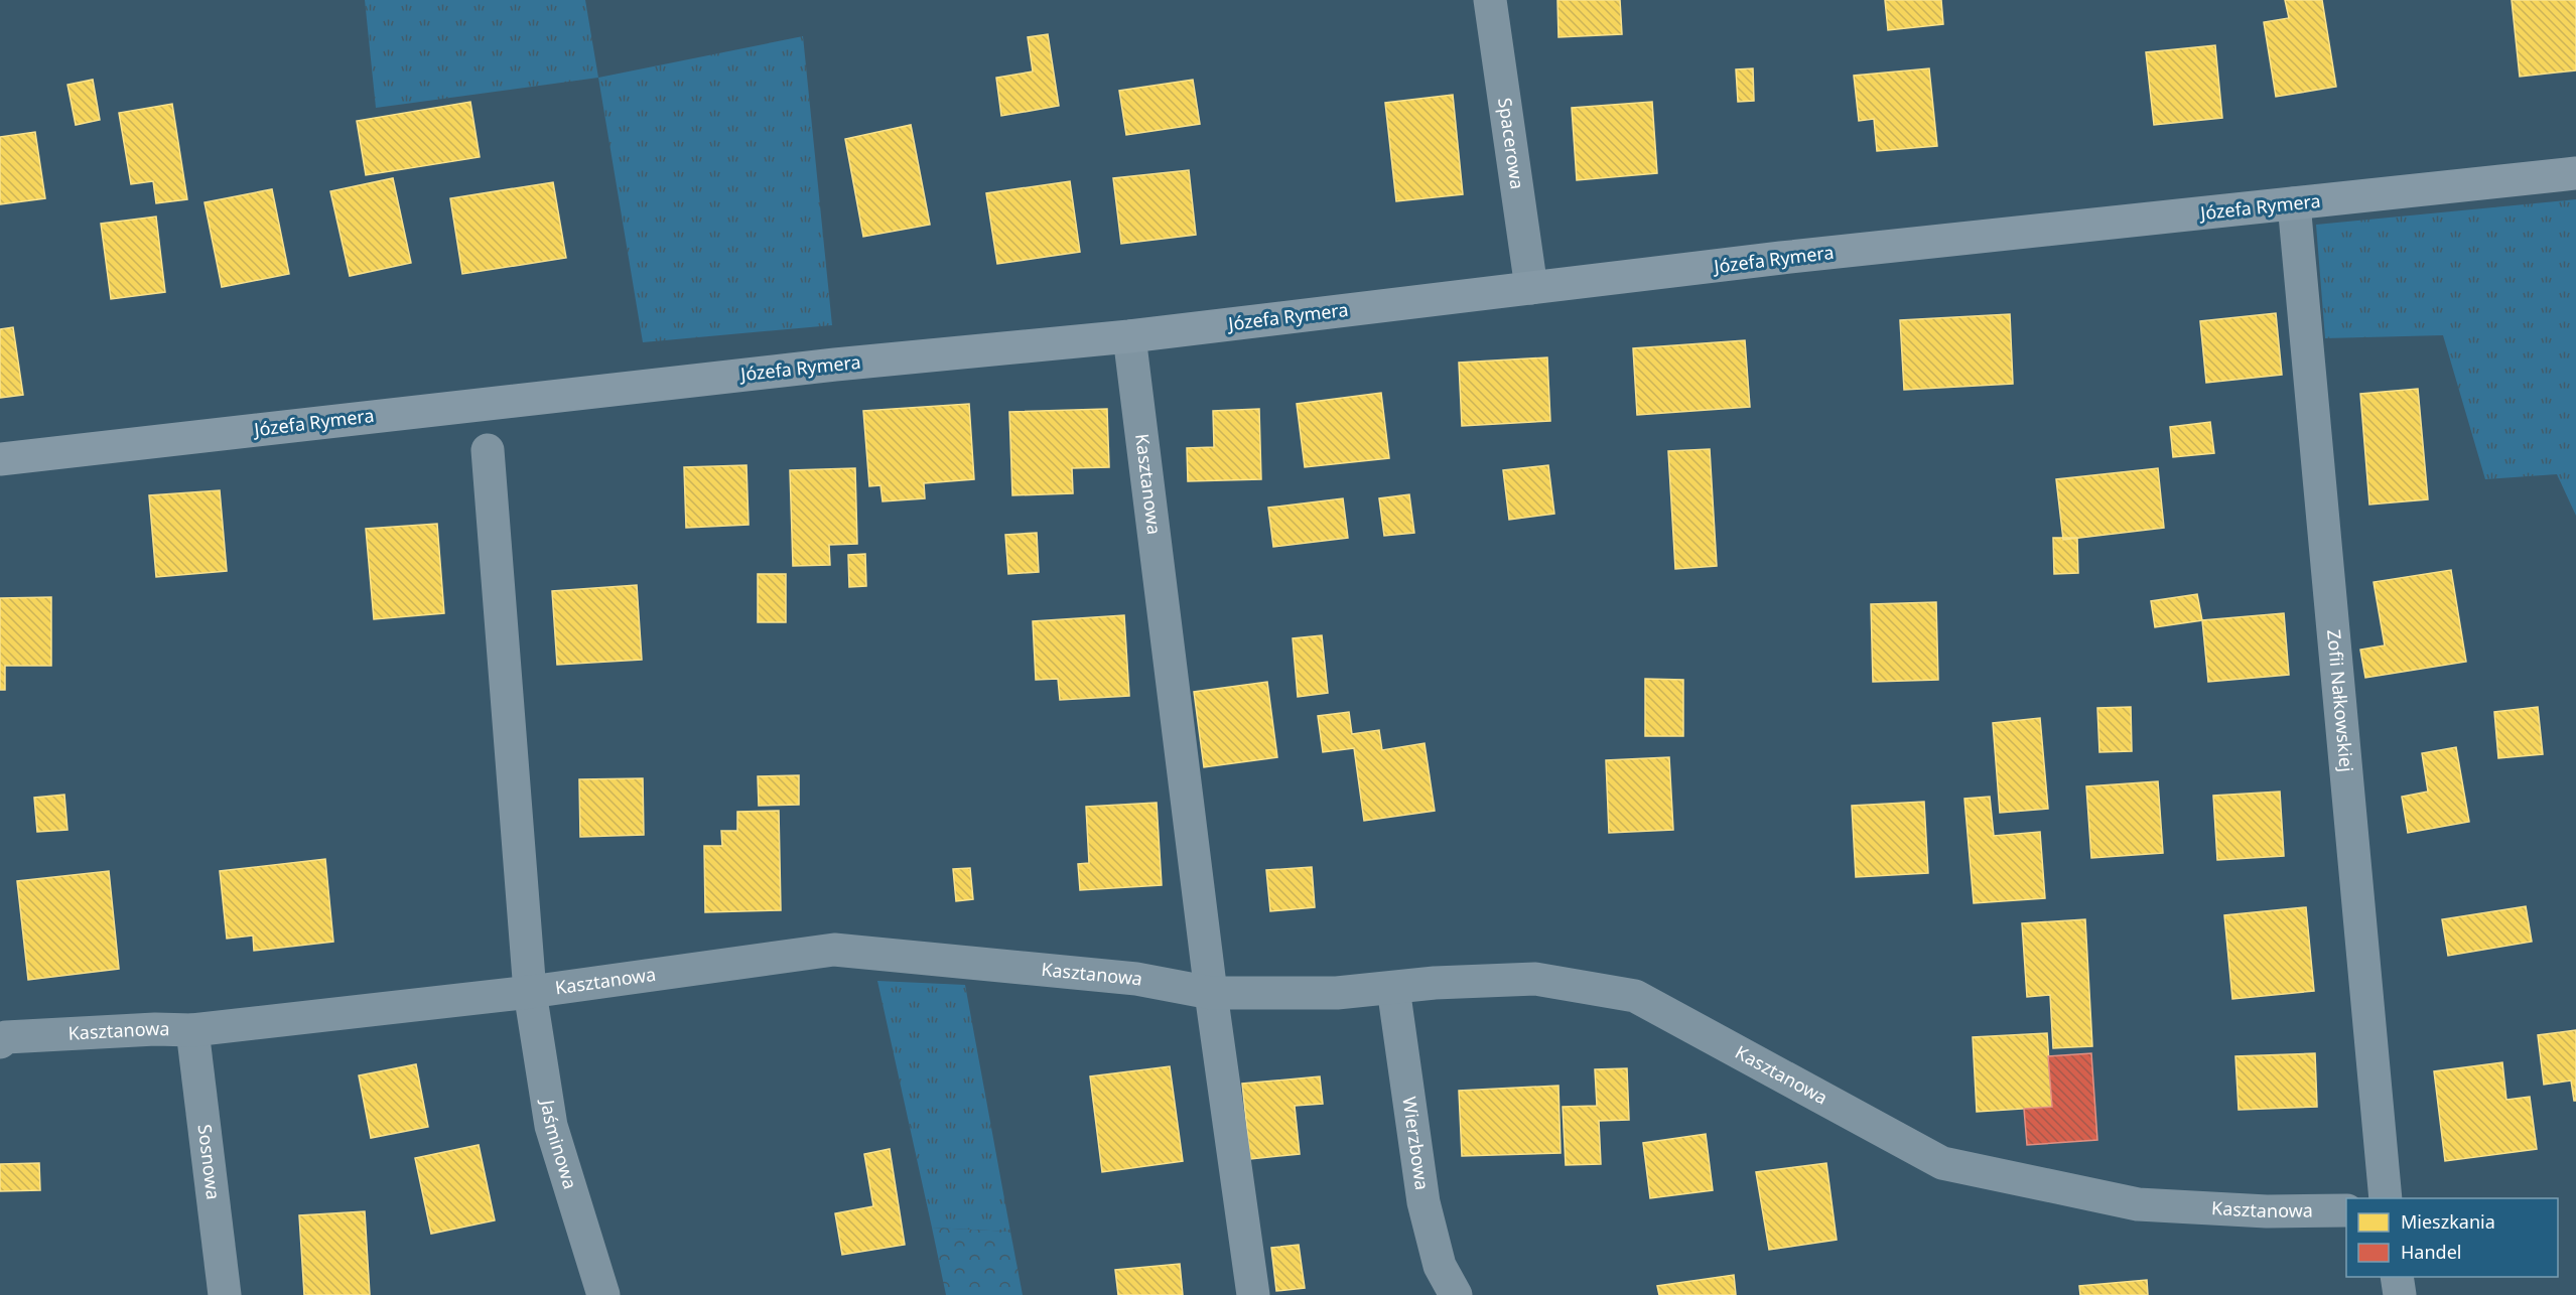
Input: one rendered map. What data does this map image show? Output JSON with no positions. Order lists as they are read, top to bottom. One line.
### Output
{"streets":{"street":["Spacerowa","Józefa Rymera","Kasztanowa","Zofii Nałkowskiej","Wierzbowa","Jaśminowa","Sosnowa"]},"crossings":[["Spacerowa","Józefa Rymera"],["Józefa Rymera","Kasztanowa"],["Józefa Rymera","Zofii Nałkowskiej"],["Kasztanowa","Wierzbowa"],["Kasztanowa","Jaśminowa"],["Kasztanowa","Sosnowa"]],"legend":["Mieszkania","Handel"]}
